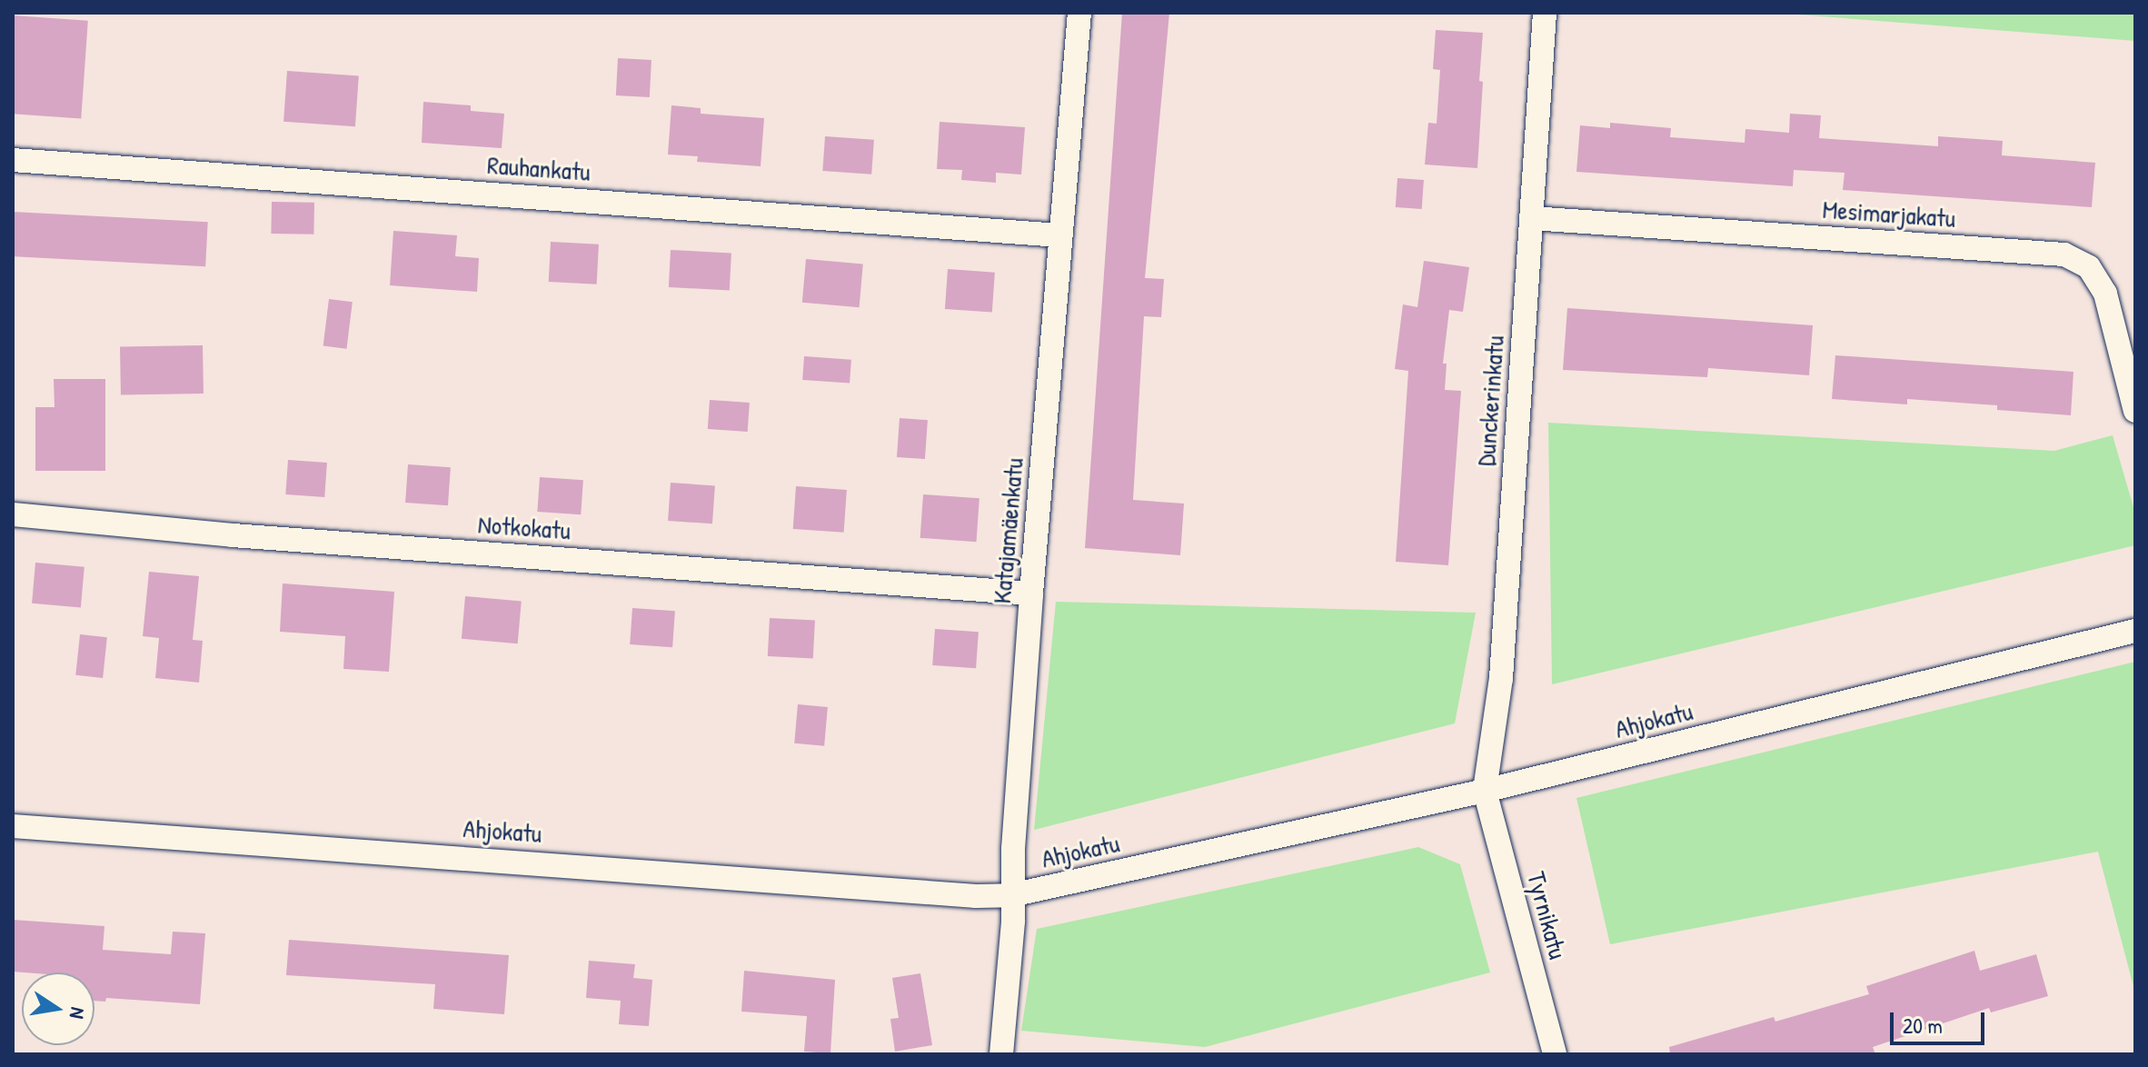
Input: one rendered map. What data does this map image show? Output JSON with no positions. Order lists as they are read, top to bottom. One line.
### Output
{"streets":{"street":["Rauhankatu","Mesimarjakatu","Dunckerinkatu","Notkokatu","Katajamäenkatu","Ahjokatu","Tyrnikatu"]},"crossings":[["Rauhankatu","Katajamäenkatu"],["Mesimarjakatu","Dunckerinkatu"],["Dunckerinkatu","Ahjokatu"],["Dunckerinkatu","Tyrnikatu"],["Notkokatu","Katajamäenkatu"],["Katajamäenkatu","Ahjokatu"],["Ahjokatu","Tyrnikatu"]],"scale_bar":"20 m","north":"right"}
